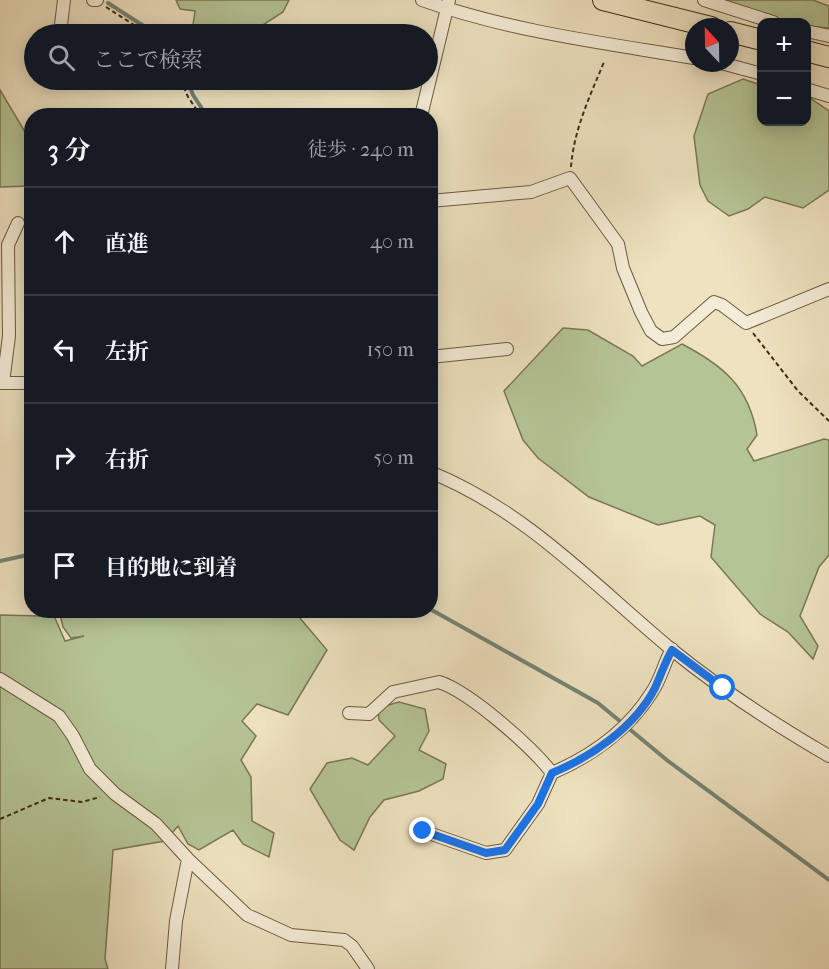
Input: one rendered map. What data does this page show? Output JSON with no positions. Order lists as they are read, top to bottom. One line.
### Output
{"north":"top","page":{"map_buttons":["+","−"],"search":"ここで検索","heading":["3 分","徒歩 · 240 m"],"list":[["直進","40 m"],["左折","150 m"],["右折","50 m"],"目的地に到着"]}}
